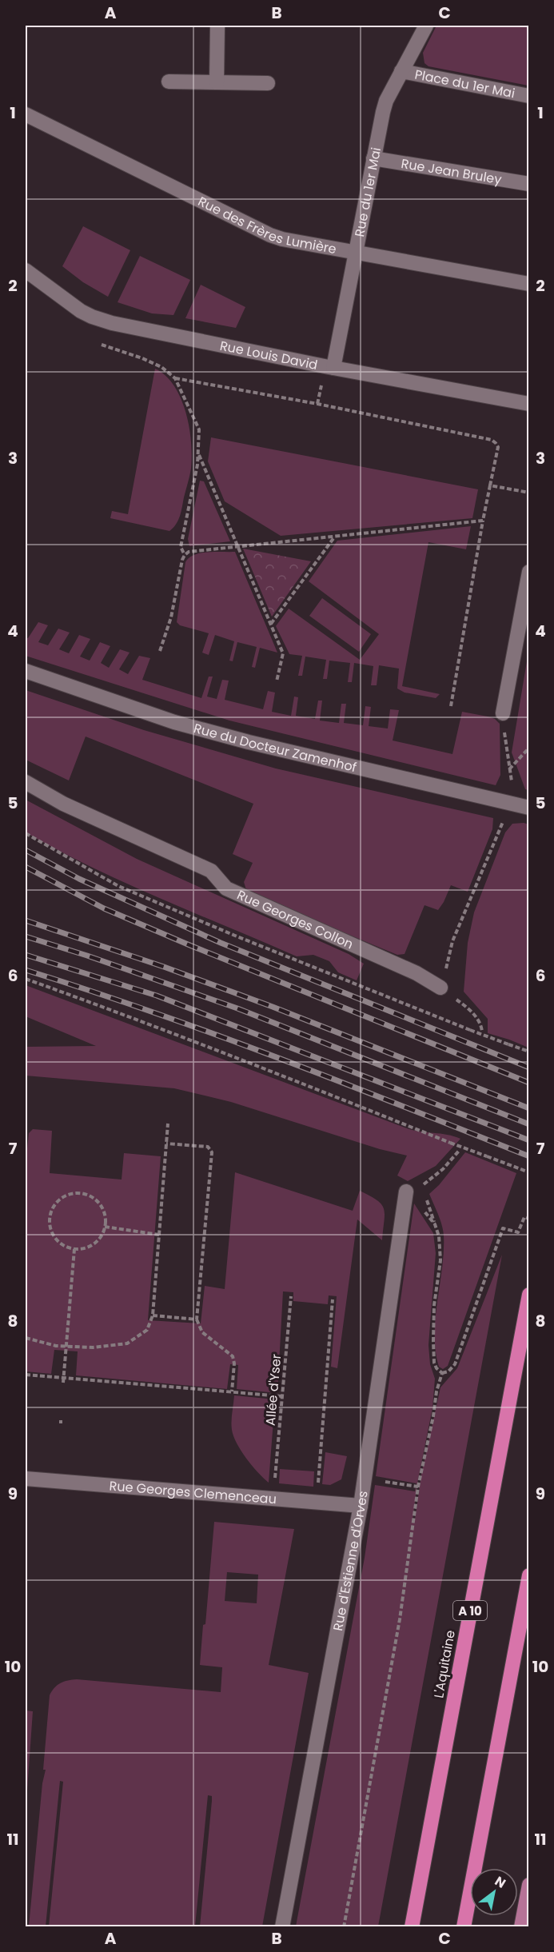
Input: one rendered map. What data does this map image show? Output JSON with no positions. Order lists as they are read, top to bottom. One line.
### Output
{"streets":{"highway":["A 10","L'Aquitaine"],"street":["Place du 1er Mai","Rue Jean Bruley","Rue du 1er Mai","Rue des Frères Lumière","Rue Louis David","Rue du Docteur Zamenhof","Rue Georges Collon","Rue Georges Clemenceau","Rue d'Estienne d'Orves"],"path":["Allée d'Yser"]},"crossings":[["Place du 1er Mai","Rue du 1er Mai"],["Rue Jean Bruley","Rue du 1er Mai"],["Rue du 1er Mai","Rue des Frères Lumière"],["Rue du 1er Mai","Rue Louis David"],["Rue Georges Clemenceau","Rue d'Estienne d'Orves"]],"north":"top right","grid":{"columns":["A","B","C"],"rows":["1","2","3","4","5","6","7","8","9","10","11"]}}
